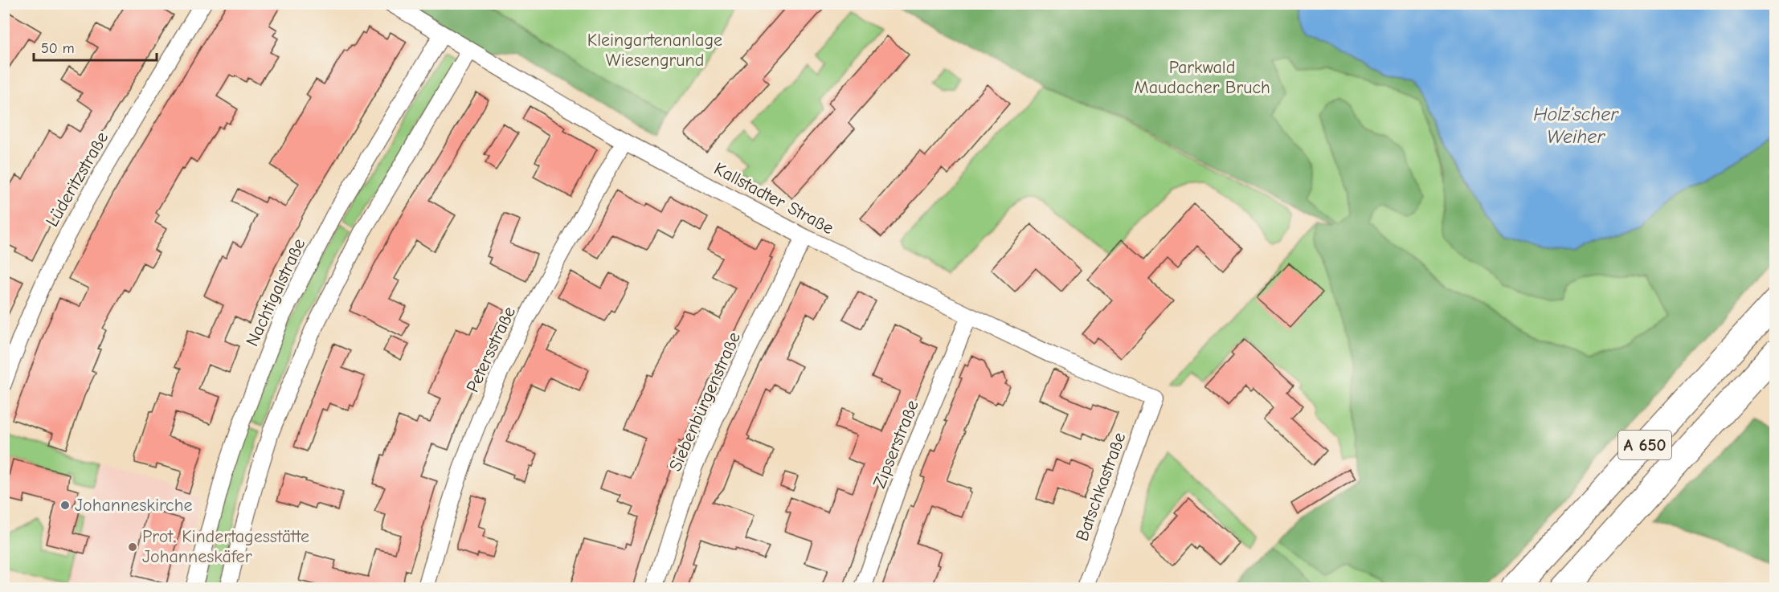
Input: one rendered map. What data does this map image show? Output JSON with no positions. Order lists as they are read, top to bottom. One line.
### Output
{"streets":{"highway":["A 650"],"street":["Lüderitzstraße","Kallstadter Straße","Nachtigalstraße","Petersstraße","Siebenbürgenstraße","Zipserstraße","Batschkastraße"]},"crossings":[["Kallstadter Straße","Nachtigalstraße"],["Kallstadter Straße","Petersstraße"],["Kallstadter Straße","Siebenbürgenstraße"],["Kallstadter Straße","Zipserstraße"],["Kallstadter Straße","Batschkastraße"]],"water":["Holz'scher Weiher"],"parks":["Kleingartenanlage Wiesengrund","Parkwald Maudacher Bruch"],"places":["Johanneskirche","Prot. Kindertagesstätte Johanneskäfer"],"scale_bar":"50 m"}
